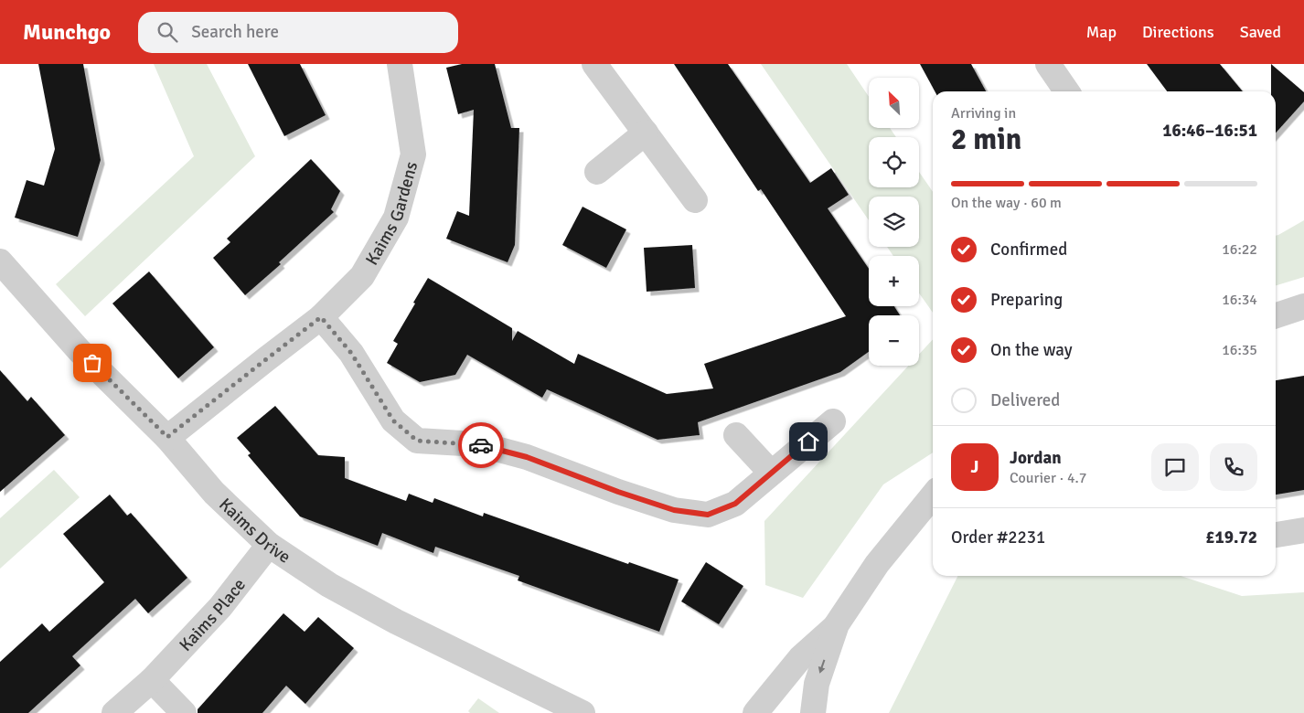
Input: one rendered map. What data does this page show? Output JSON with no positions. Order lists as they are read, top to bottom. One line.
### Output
{"streets":{"street":["Kaims Gardens","Kaims Drive","Kaims Place"]},"crossings":[["Kaims Gardens","Kaims Drive"],["Kaims Drive","Kaims Place"]],"north":"top left","page":{"header":"Munchgo","search":"Search here","nav":["Map","Directions","Saved"],"map_buttons":["+","−"],"heading":["2 min","Arriving in","16:46–16:51"],"panel":["Jordan","Courier · 4.7","Order #2231","£19.72"],"bar":"On the way · 60 m","list":[["Confirmed","16:22"],["Preparing","16:34"],["On the way","16:35"],"Delivered"],"round":"J"}}
